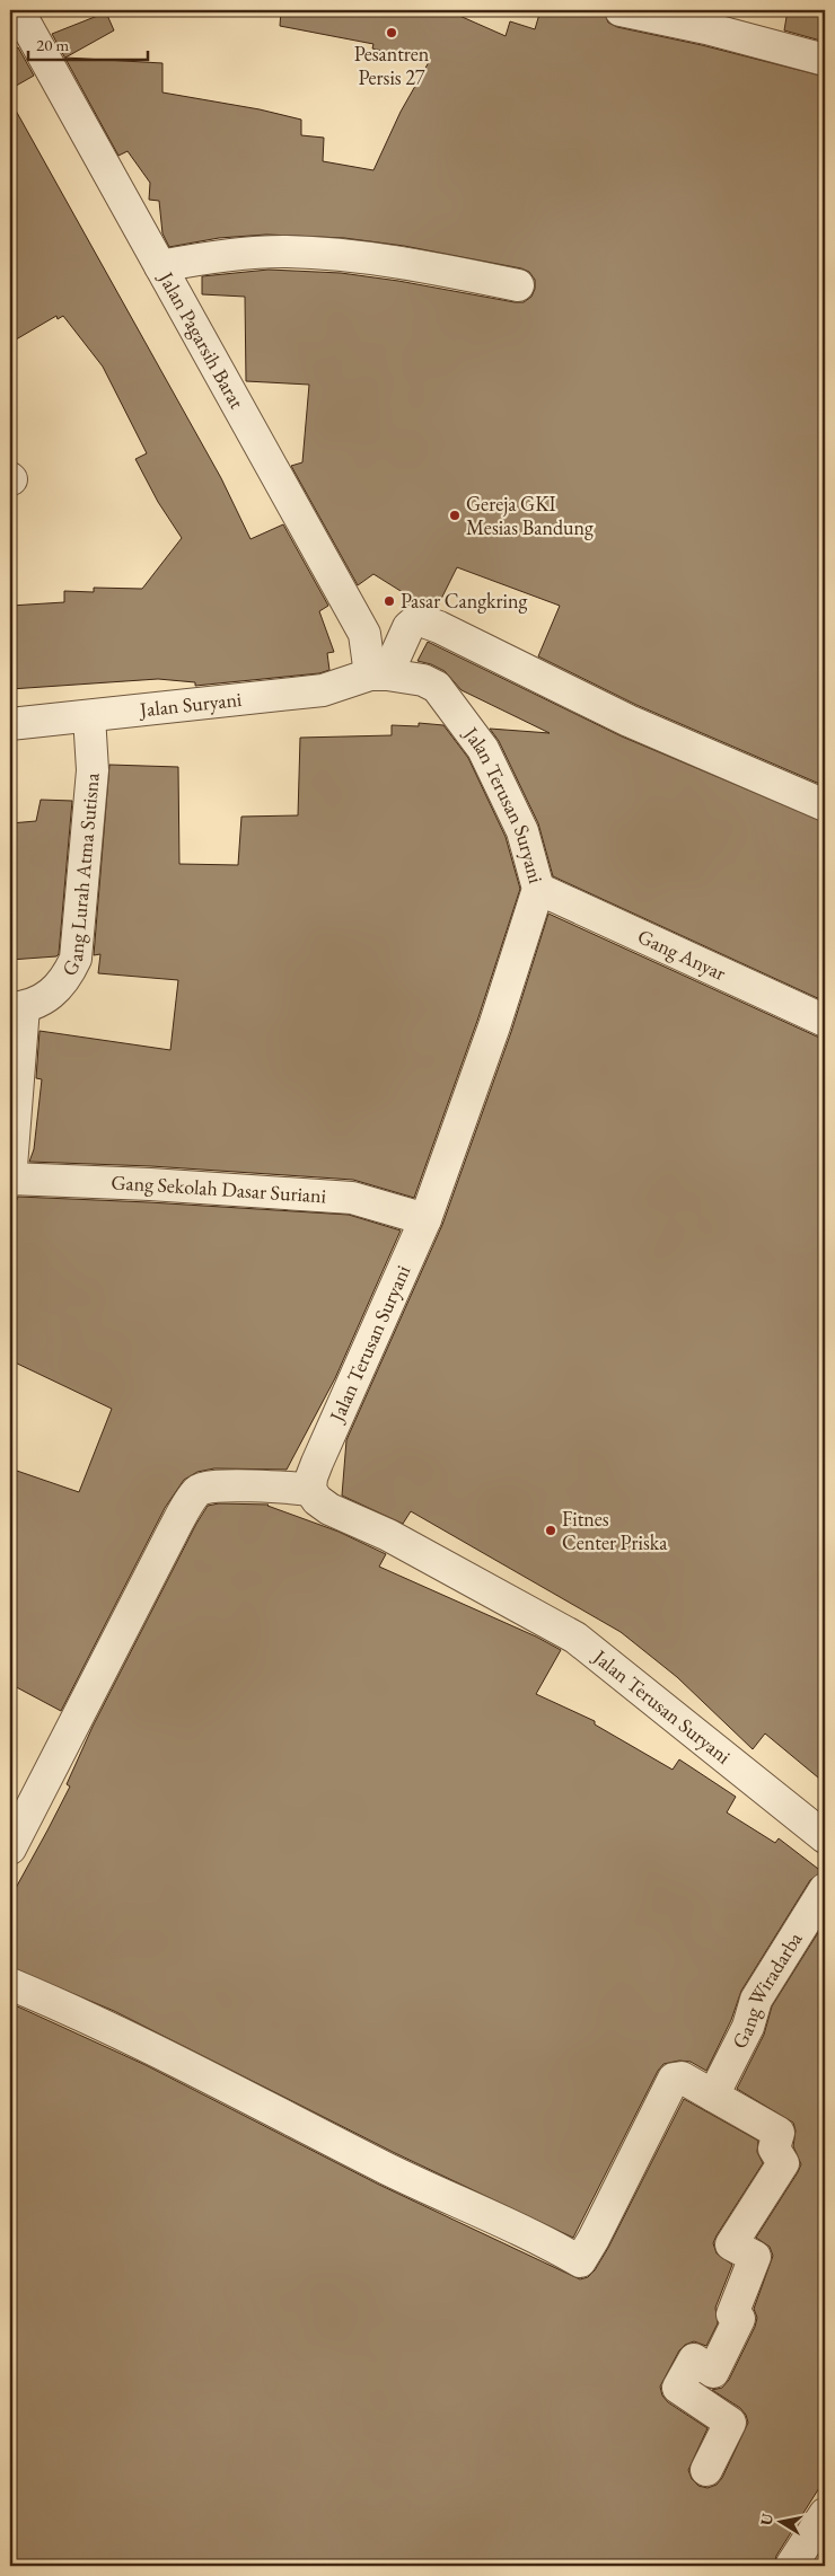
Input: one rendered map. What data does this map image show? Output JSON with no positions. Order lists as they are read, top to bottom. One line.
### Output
{"streets":{"street":["Jalan Pagarsih Barat","Jalan Suryani","Jalan Terusan Suryani","Gang Lurah Atma Sutisna","Gang Anyar","Gang Sekolah Dasar Suriani","Gang Wiradarba"]},"crossings":[["Jalan Pagarsih Barat","Jalan Suryani"],["Jalan Pagarsih Barat","Jalan Terusan Suryani"],["Jalan Suryani","Jalan Terusan Suryani"],["Jalan Suryani","Gang Lurah Atma Sutisna"],["Jalan Terusan Suryani","Gang Anyar"],["Jalan Terusan Suryani","Gang Sekolah Dasar Suriani"]],"places":["Pesantren Persis 27","Gereja GKI Mesias Bandung","Pasar Cangkring","Fitnes Center Priska"],"scale_bar":"20 m","north":"left"}
